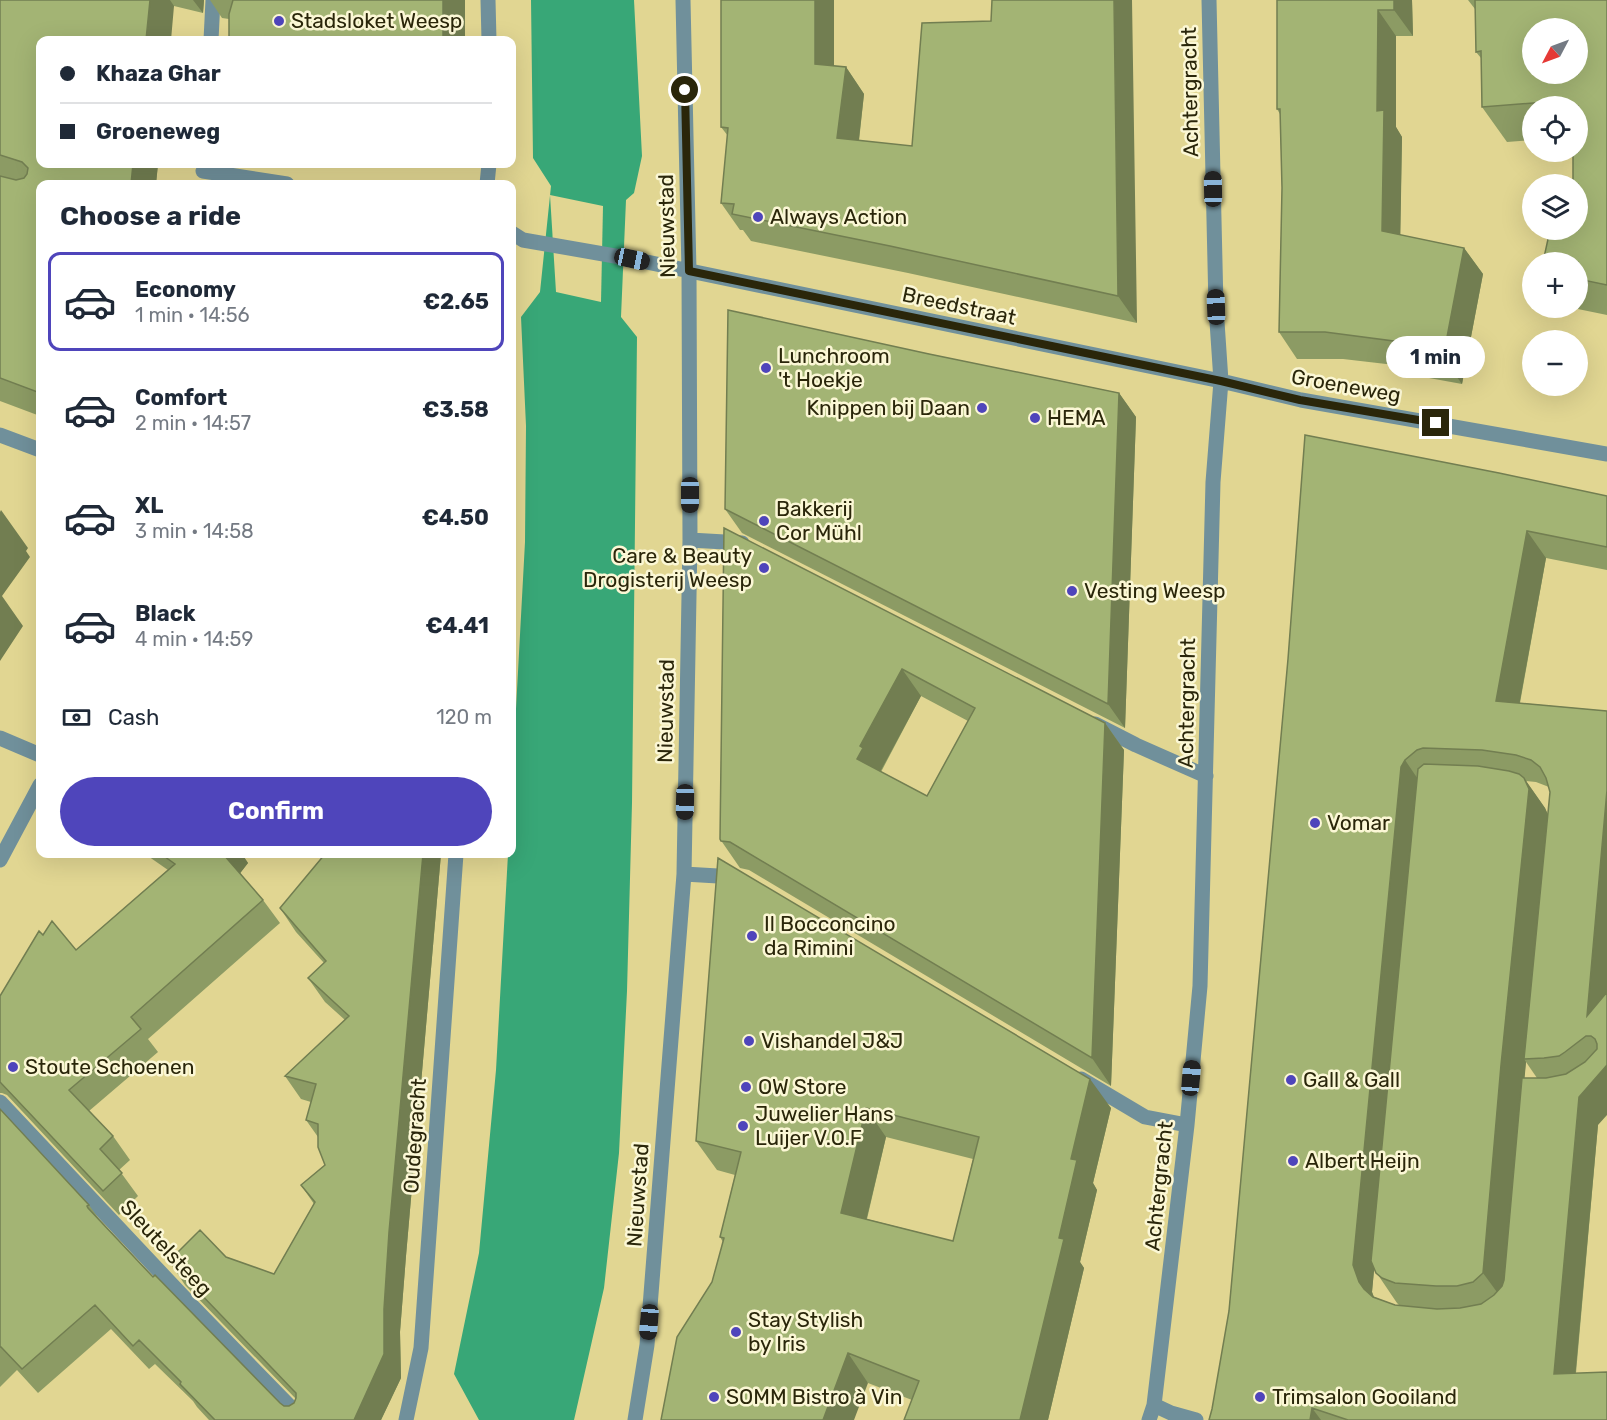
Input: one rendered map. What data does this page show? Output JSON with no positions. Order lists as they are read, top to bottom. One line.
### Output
{"streets":{"street":["Achtergracht","Nieuwstad","Breedstraat","Groeneweg","Oudegracht","Sleutelsteeg"]},"crossings":[["Achtergracht","Breedstraat"],["Achtergracht","Groeneweg"],["Nieuwstad","Breedstraat"],["Breedstraat","Groeneweg"]],"places":["Stadsloket Weesp","Always Action","Lunchroom 't Hoekje","Knippen bij Daan","HEMA","Bakkerij Cor Mühl","Care & Beauty Drogisterij Weesp","Vesting Weesp","Vomar","Il Bocconcino da Rimini","Vishandel J&J","Stoute Schoenen","Gall & Gall","OW Store","Juwelier Hans Luijer V.O.F","Albert Heijn","Stay Stylish by Iris","SOMM Bistro à Vin","Trimsalon Gooiland"],"north":"bottom left","page":{"map_buttons":["+","−"],"banner":["Khaza Ghar","Groeneweg"],"heading":"Choose a ride","list":[{"name":"Economy","note":"1 min · 14:56","value":"€2.65"},{"name":"Comfort","note":"2 min · 14:57","value":"€3.58"},{"name":"XL","note":"3 min · 14:58","value":"€4.50"},{"name":"Black","note":"4 min · 14:59","value":"€4.41"}],"bubble":"1 min","pay":["Cash","120 m"],"buttons":"Confirm"}}
